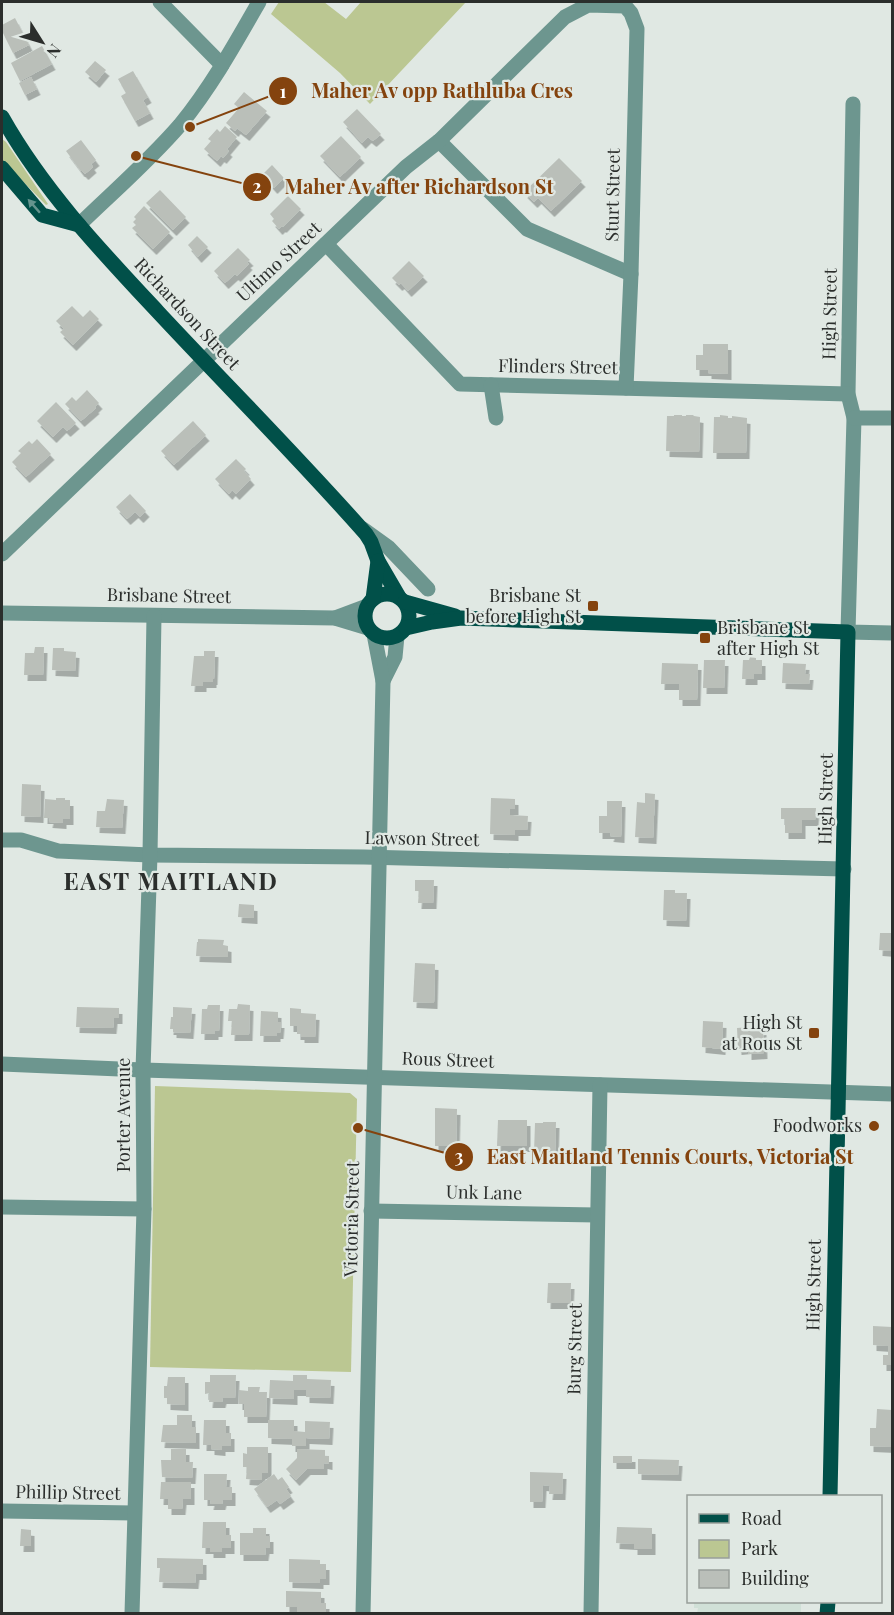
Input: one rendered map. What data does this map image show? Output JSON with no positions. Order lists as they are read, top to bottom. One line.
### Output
{"streets":{"main road":["Richardson Street","High Street"],"street":["Sturt Street","Ultimo Street","Flinders Street","Brisbane Street","Lawson Street","Rous Street","Porter Avenue","Unk Lane","Victoria Street","Burg Street","Phillip Street"]},"crossings":[["Sturt Street","Ultimo Street"],["Sturt Street","Flinders Street"],["Ultimo Street","Richardson Street"],["Ultimo Street","Flinders Street"],["Richardson Street","Brisbane Street"],["Richardson Street","Victoria Street"],["High Street","Flinders Street"],["High Street","Lawson Street"],["High Street","Rous Street"],["Brisbane Street","Porter Avenue"],["Brisbane Street","Victoria Street"],["Lawson Street","Porter Avenue"],["Lawson Street","Victoria Street"],["Rous Street","Porter Avenue"],["Rous Street","Victoria Street"],["Rous Street","Burg Street"],["Porter Avenue","Phillip Street"],["Unk Lane","Victoria Street"],["Unk Lane","Burg Street"]],"districts":["EAST MAITLAND"],"places":{"other":["Maher Av opp Rathluba Cres","Maher Av after Richardson St","Foodworks","East Maitland Tennis Courts, Victoria St"],"transit":["Brisbane St before High St","Brisbane St after High St","High St at Rous St"]},"legend":["Road","Park","Building"],"north":"bottom right"}
